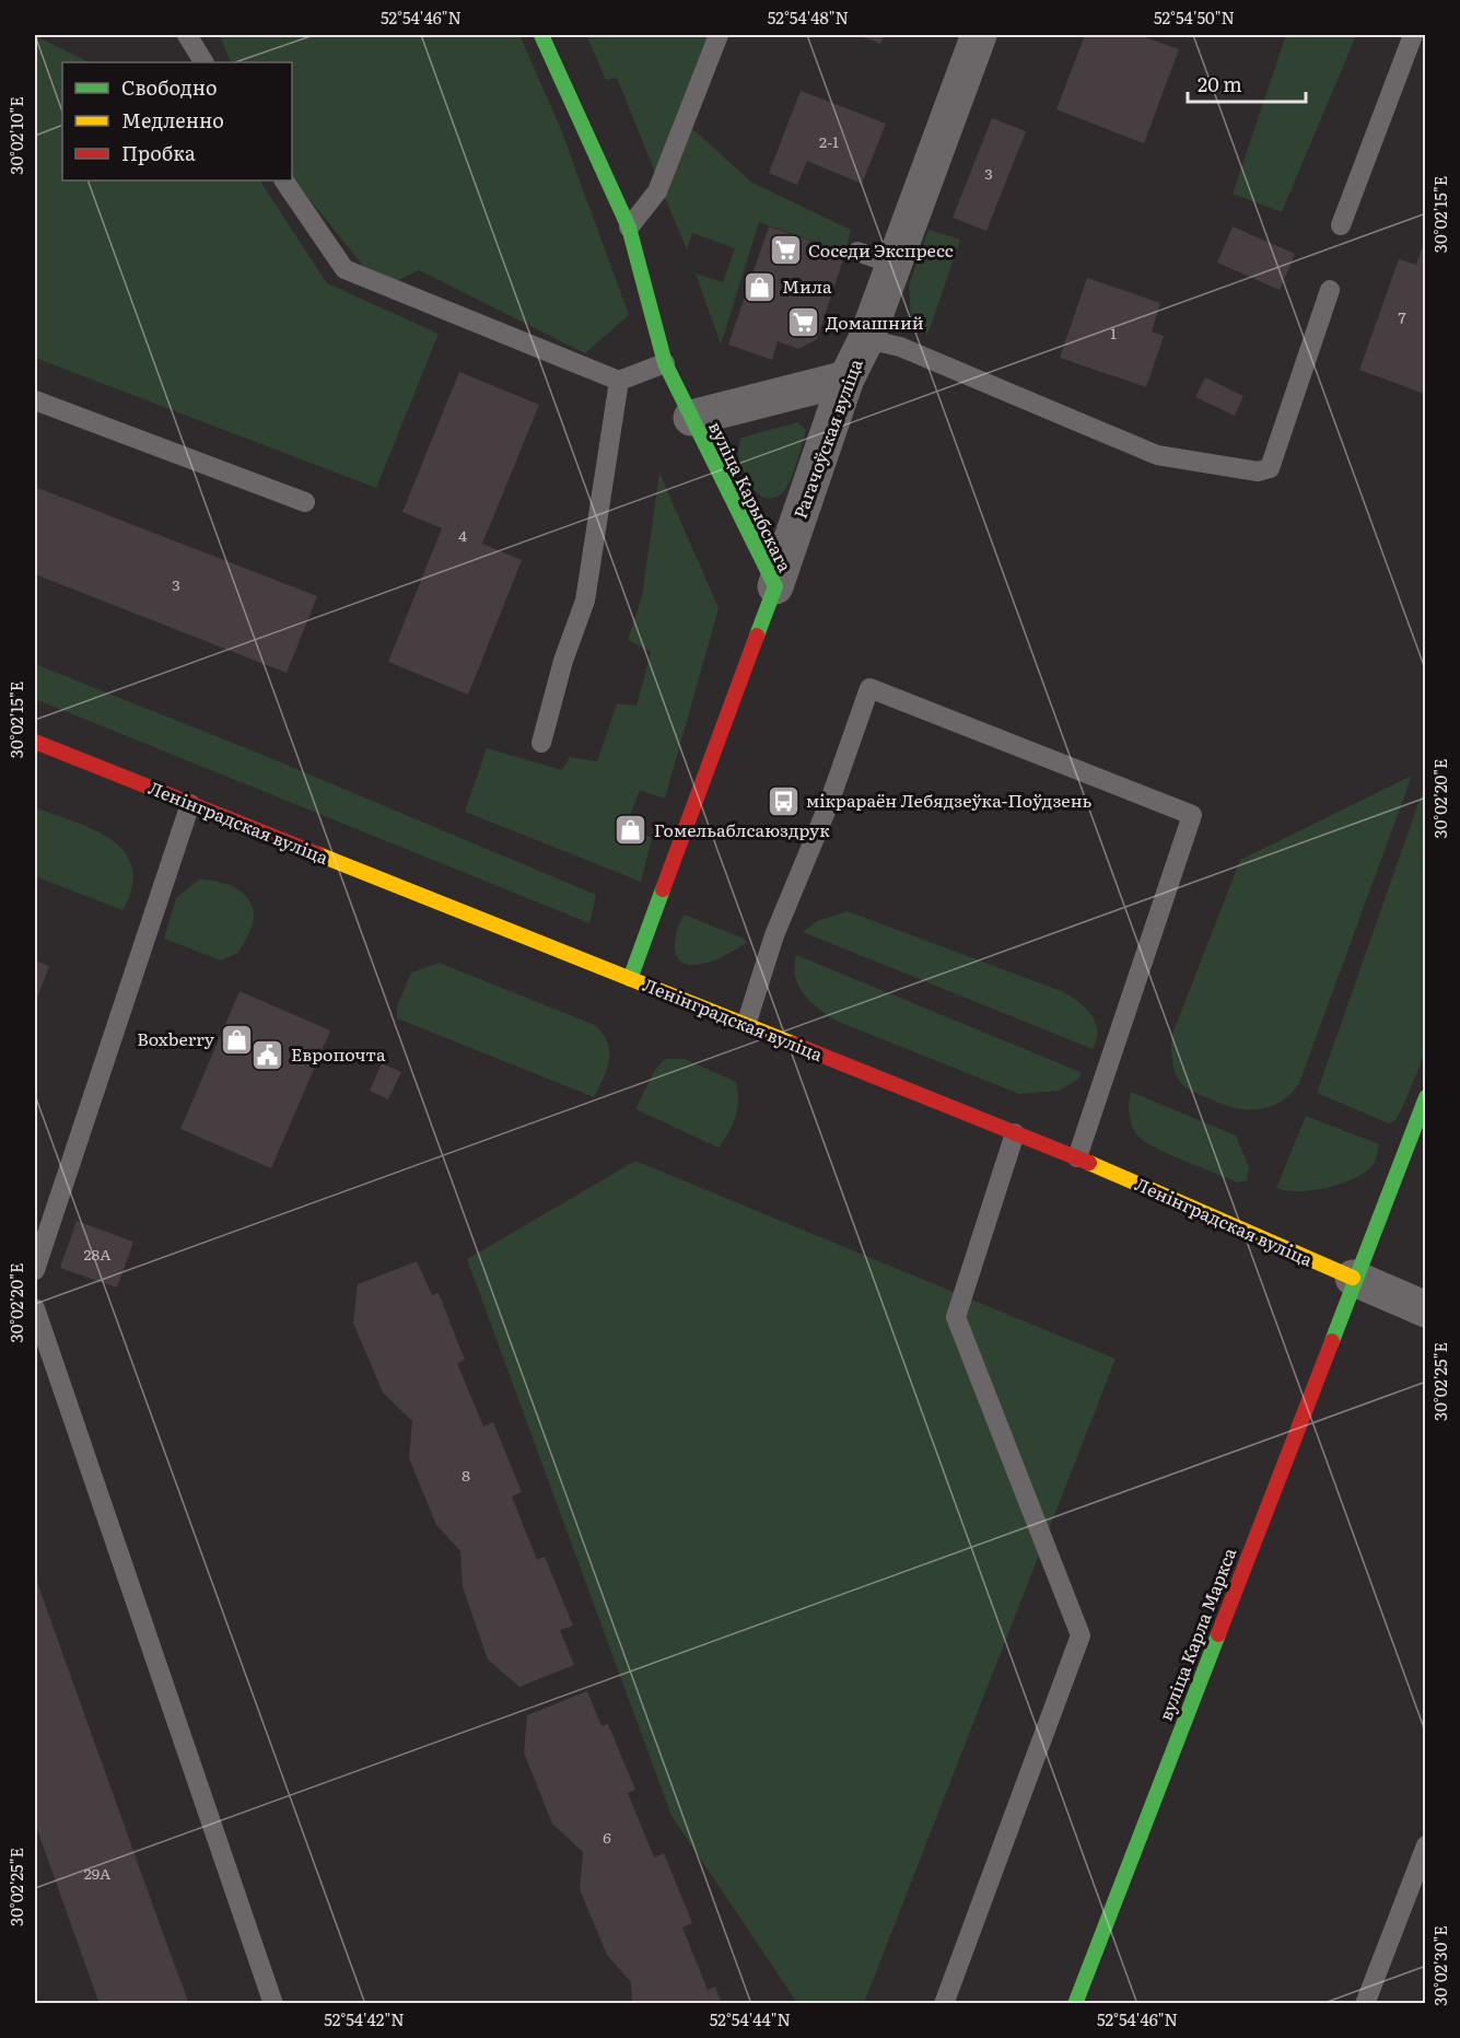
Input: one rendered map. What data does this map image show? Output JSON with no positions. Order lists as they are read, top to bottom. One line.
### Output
{"streets":{"main road":["вуліца Карыбскага","Ленінградская вуліца","вуліца Карла Маркса"],"street":["Рагачоўская вуліца"]},"crossings":[["Рагачоўская вуліца","вуліца Карыбскага"],["вуліца Карыбскага","Ленінградская вуліца"],["Ленінградская вуліца","вуліца Карла Маркса"]],"places":{"supermarket":["Соседи Экспресс","Домашний"],"shop":["Мила","Гомельаблсаюздрук","Boxberry"],"bus stop":["мікрараён Лебядзеўка-Поўдзень"],"public building":["Европочта"]},"house_numbers":["2-1","3","7","1","4","3","28А","8","6","29А"],"legend":["Свободно","Медленно","Пробка"],"scale_bar":"20 m","coordinates":["52°54'46\"N","52°54'48\"N","52°54'50\"N","30°02'10\"E","30°02'15\"E","30°02'20\"E","30°02'25\"E","30°02'30\"E","52°54'42\"N","52°54'44\"N"]}
